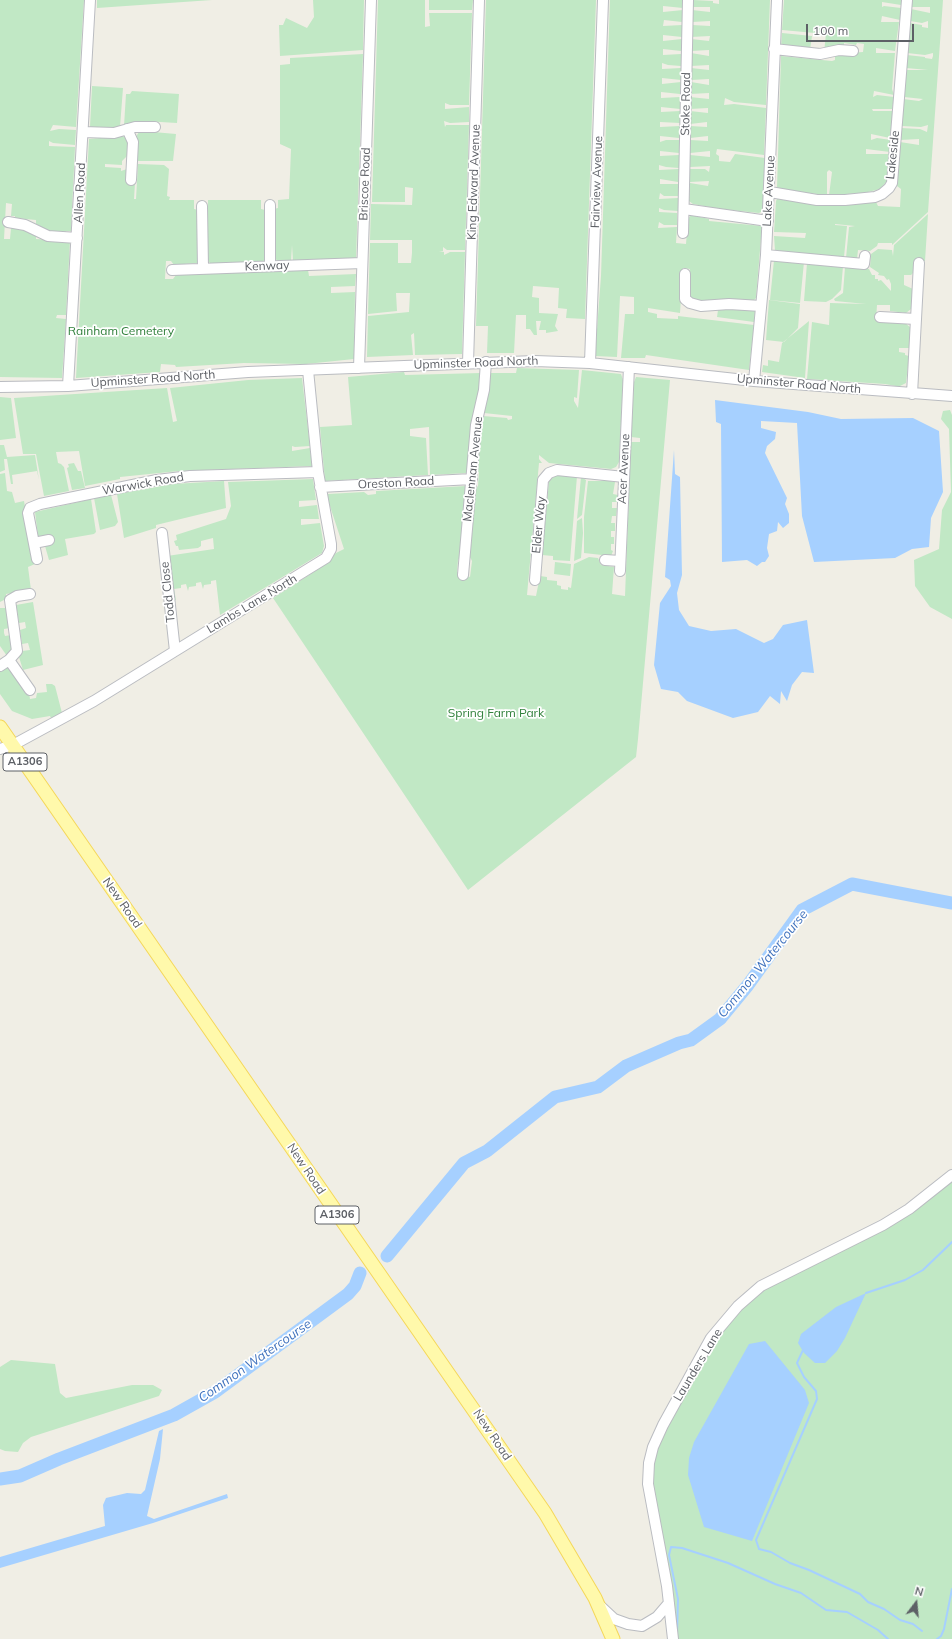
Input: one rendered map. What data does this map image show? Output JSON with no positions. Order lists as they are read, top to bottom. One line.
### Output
{"streets":{"main road":["A1306","New Road"],"street":["Stoke Road","Lakeside","King Edward Avenue","Fairview Avenue","Briscoe Road","Lake Avenue","Allen Road","Kenway","Upminster Road North","Maclennan Avenue","Acer Avenue","Oreston Road","Warwick Road","Elder Way","Todd Close","Lambs Lane North","Launders Lane"]},"crossings":[["Lakeside","Lake Avenue"],["King Edward Avenue","Upminster Road North"],["Fairview Avenue","Upminster Road North"],["Briscoe Road","Kenway"],["Briscoe Road","Upminster Road North"],["Lake Avenue","Upminster Road North"],["Allen Road","Upminster Road North"],["Upminster Road North","Maclennan Avenue"],["Upminster Road North","Acer Avenue"],["Upminster Road North","Lambs Lane North"],["Maclennan Avenue","Oreston Road"],["Acer Avenue","Elder Way"],["Oreston Road","Lambs Lane North"],["Warwick Road","Lambs Lane North"],["Todd Close","Lambs Lane North"],["Lambs Lane North","New Road"]],"water":["Common Watercourse"],"parks":["Rainham Cemetery","Spring Farm Park"],"scale_bar":"100 m","north":"top"}
